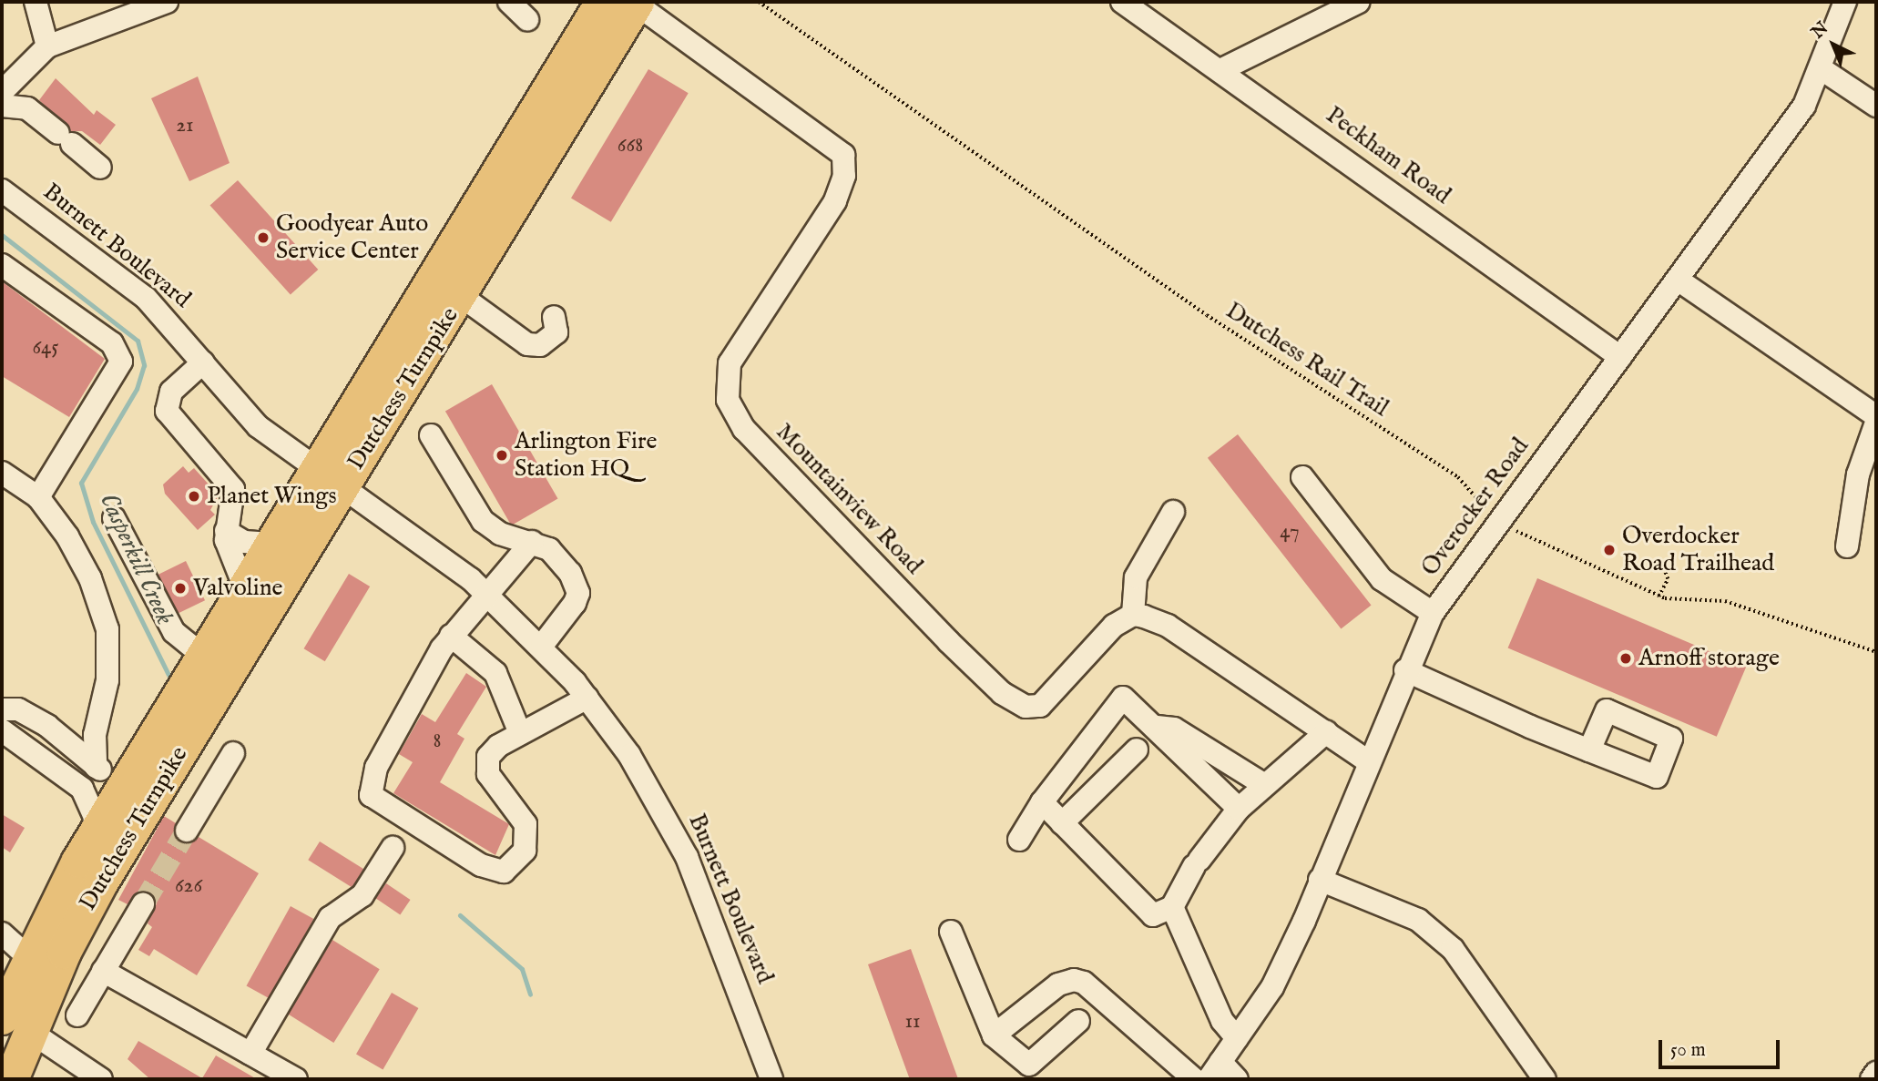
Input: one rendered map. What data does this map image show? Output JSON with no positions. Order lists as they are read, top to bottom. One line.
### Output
{"streets":{"highway":["Dutchess Turnpike"],"street":["Peckham Road","Burnett Boulevard","Mountainview Road","Overocker Road"],"path":["Dutchess Rail Trail"]},"crossings":[["Peckham Road","Overocker Road"],["Burnett Boulevard","Dutchess Turnpike"],["Dutchess Rail Trail","Overocker Road"],["Dutchess Turnpike","Mountainview Road"]],"water":["Casperkill Creek"],"places":["Goodyear Auto Service Center","Arlington Fire Station HQ","Planet Wings","Overdocker Road Trailhead","Valvoline","Arnoff storage"],"house_numbers":["21","668","645","47","8","626","11"],"scale_bar":"50 m","north":"top left"}
